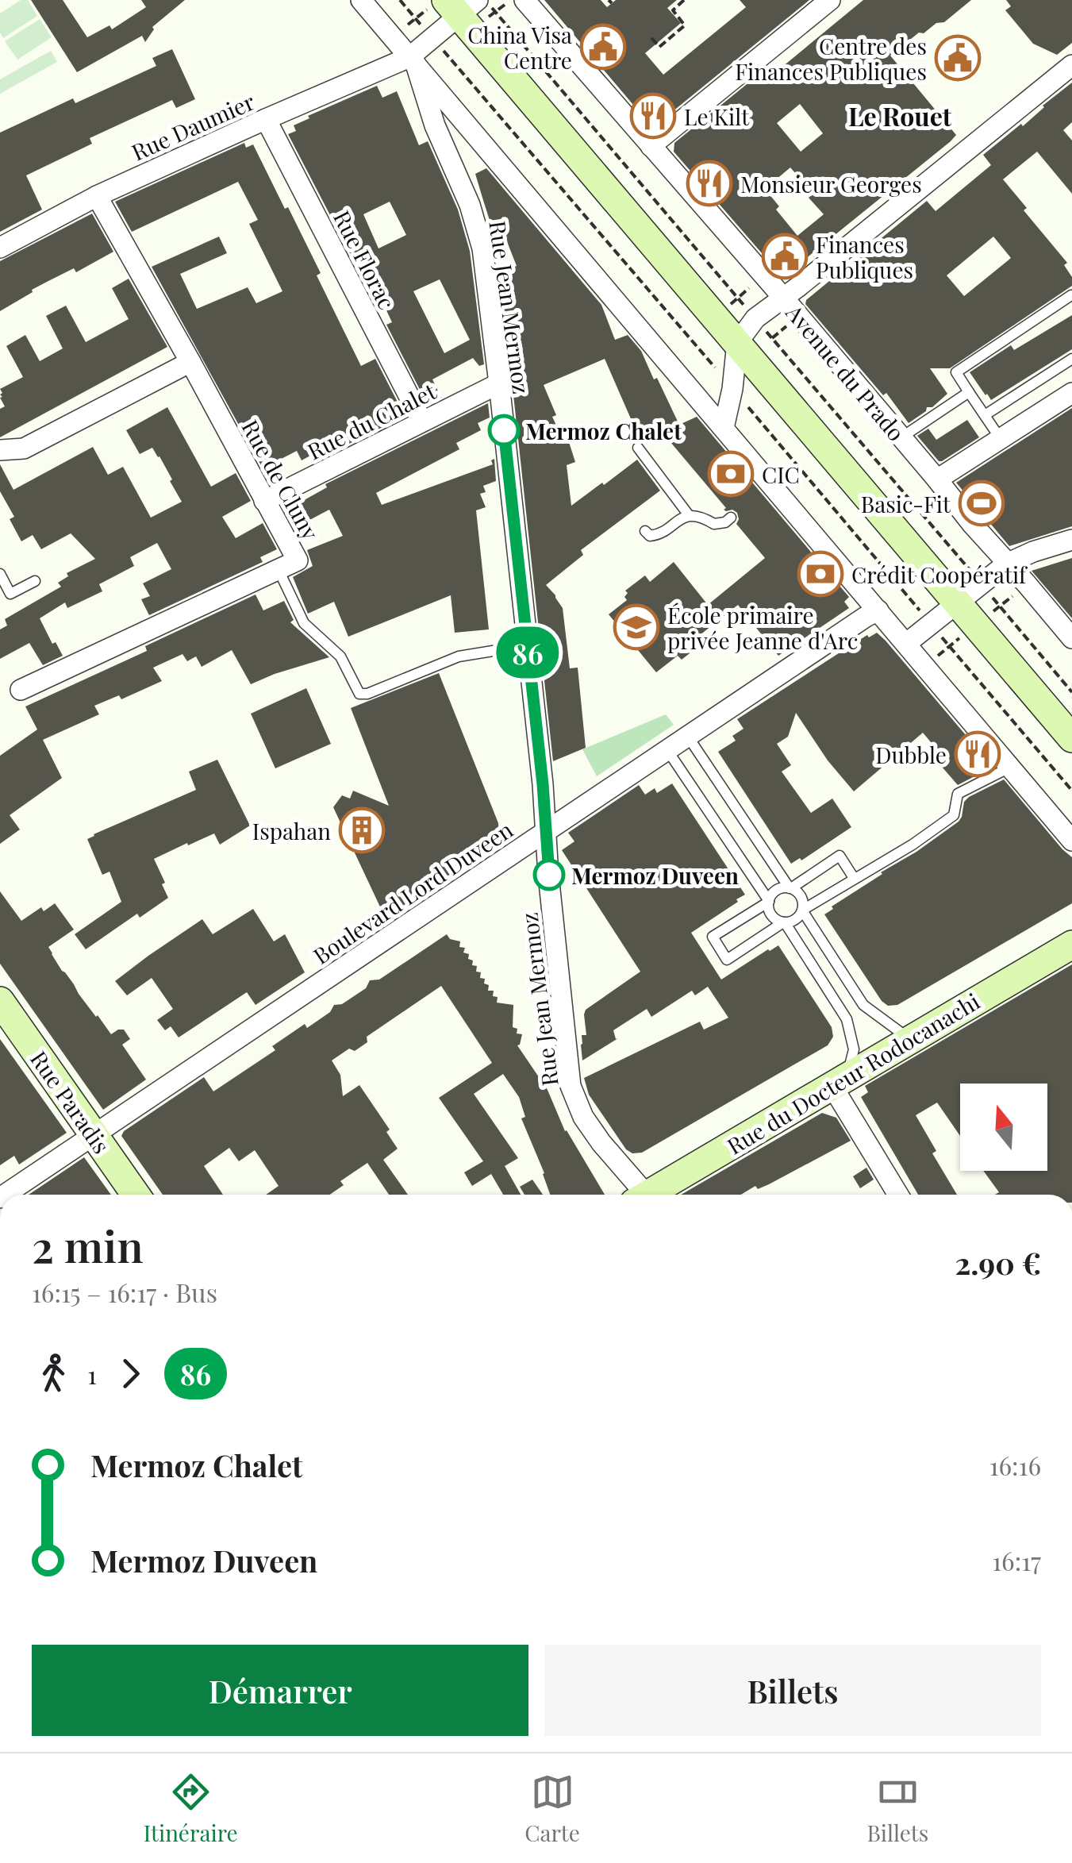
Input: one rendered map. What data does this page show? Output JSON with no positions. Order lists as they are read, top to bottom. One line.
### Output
{"streets":{"main road":["Rue du Docteur Rodocanachi","Rue Paradis"],"street":["Rue Daumier","Rue Florac","Rue Jean Mermoz","Avenue du Prado","Rue du Chalet","Rue de Cluny","Boulevard Lord Duveen"]},"crossings":[["Rue Daumier","Rue Florac"],["Rue Daumier","Rue Jean Mermoz"],["Rue Daumier","Rue de Cluny"],["Rue Florac","Rue du Chalet"],["Rue Jean Mermoz","Rue du Chalet"],["Rue Jean Mermoz","Boulevard Lord Duveen"],["Rue du Chalet","Rue de Cluny"],["Boulevard Lord Duveen","Rue Paradis"]],"districts":["Le Rouet"],"places":{"public building":["China Visa Centre","Centre des Finances Publiques","Finances Publiques"],"restaurant":["Le Kilt","Monsieur Georges","Dubble"],"other":["Mermoz Chalet","Mermoz Duveen"],"bank":["CIC","Crédit Coopératif"],"sports":["Basic-Fit"],"school or university":["École primaire privée Jeanne d'Arc"],"building":["Ispahan"]},"lines":["bus line 86"],"north":"top","page":{"on_map":"86","heading":["2 min","16:15 – 16:17 · Bus","2.90 €"],"legs":["1","86"],"list":[{"name":"Mermoz Chalet","value":"16:16"},{"name":"Mermoz Duveen","value":"16:17"}],"buttons":["Démarrer","Billets"],"tabs":["Itinéraire","Carte","Billets"]}}
